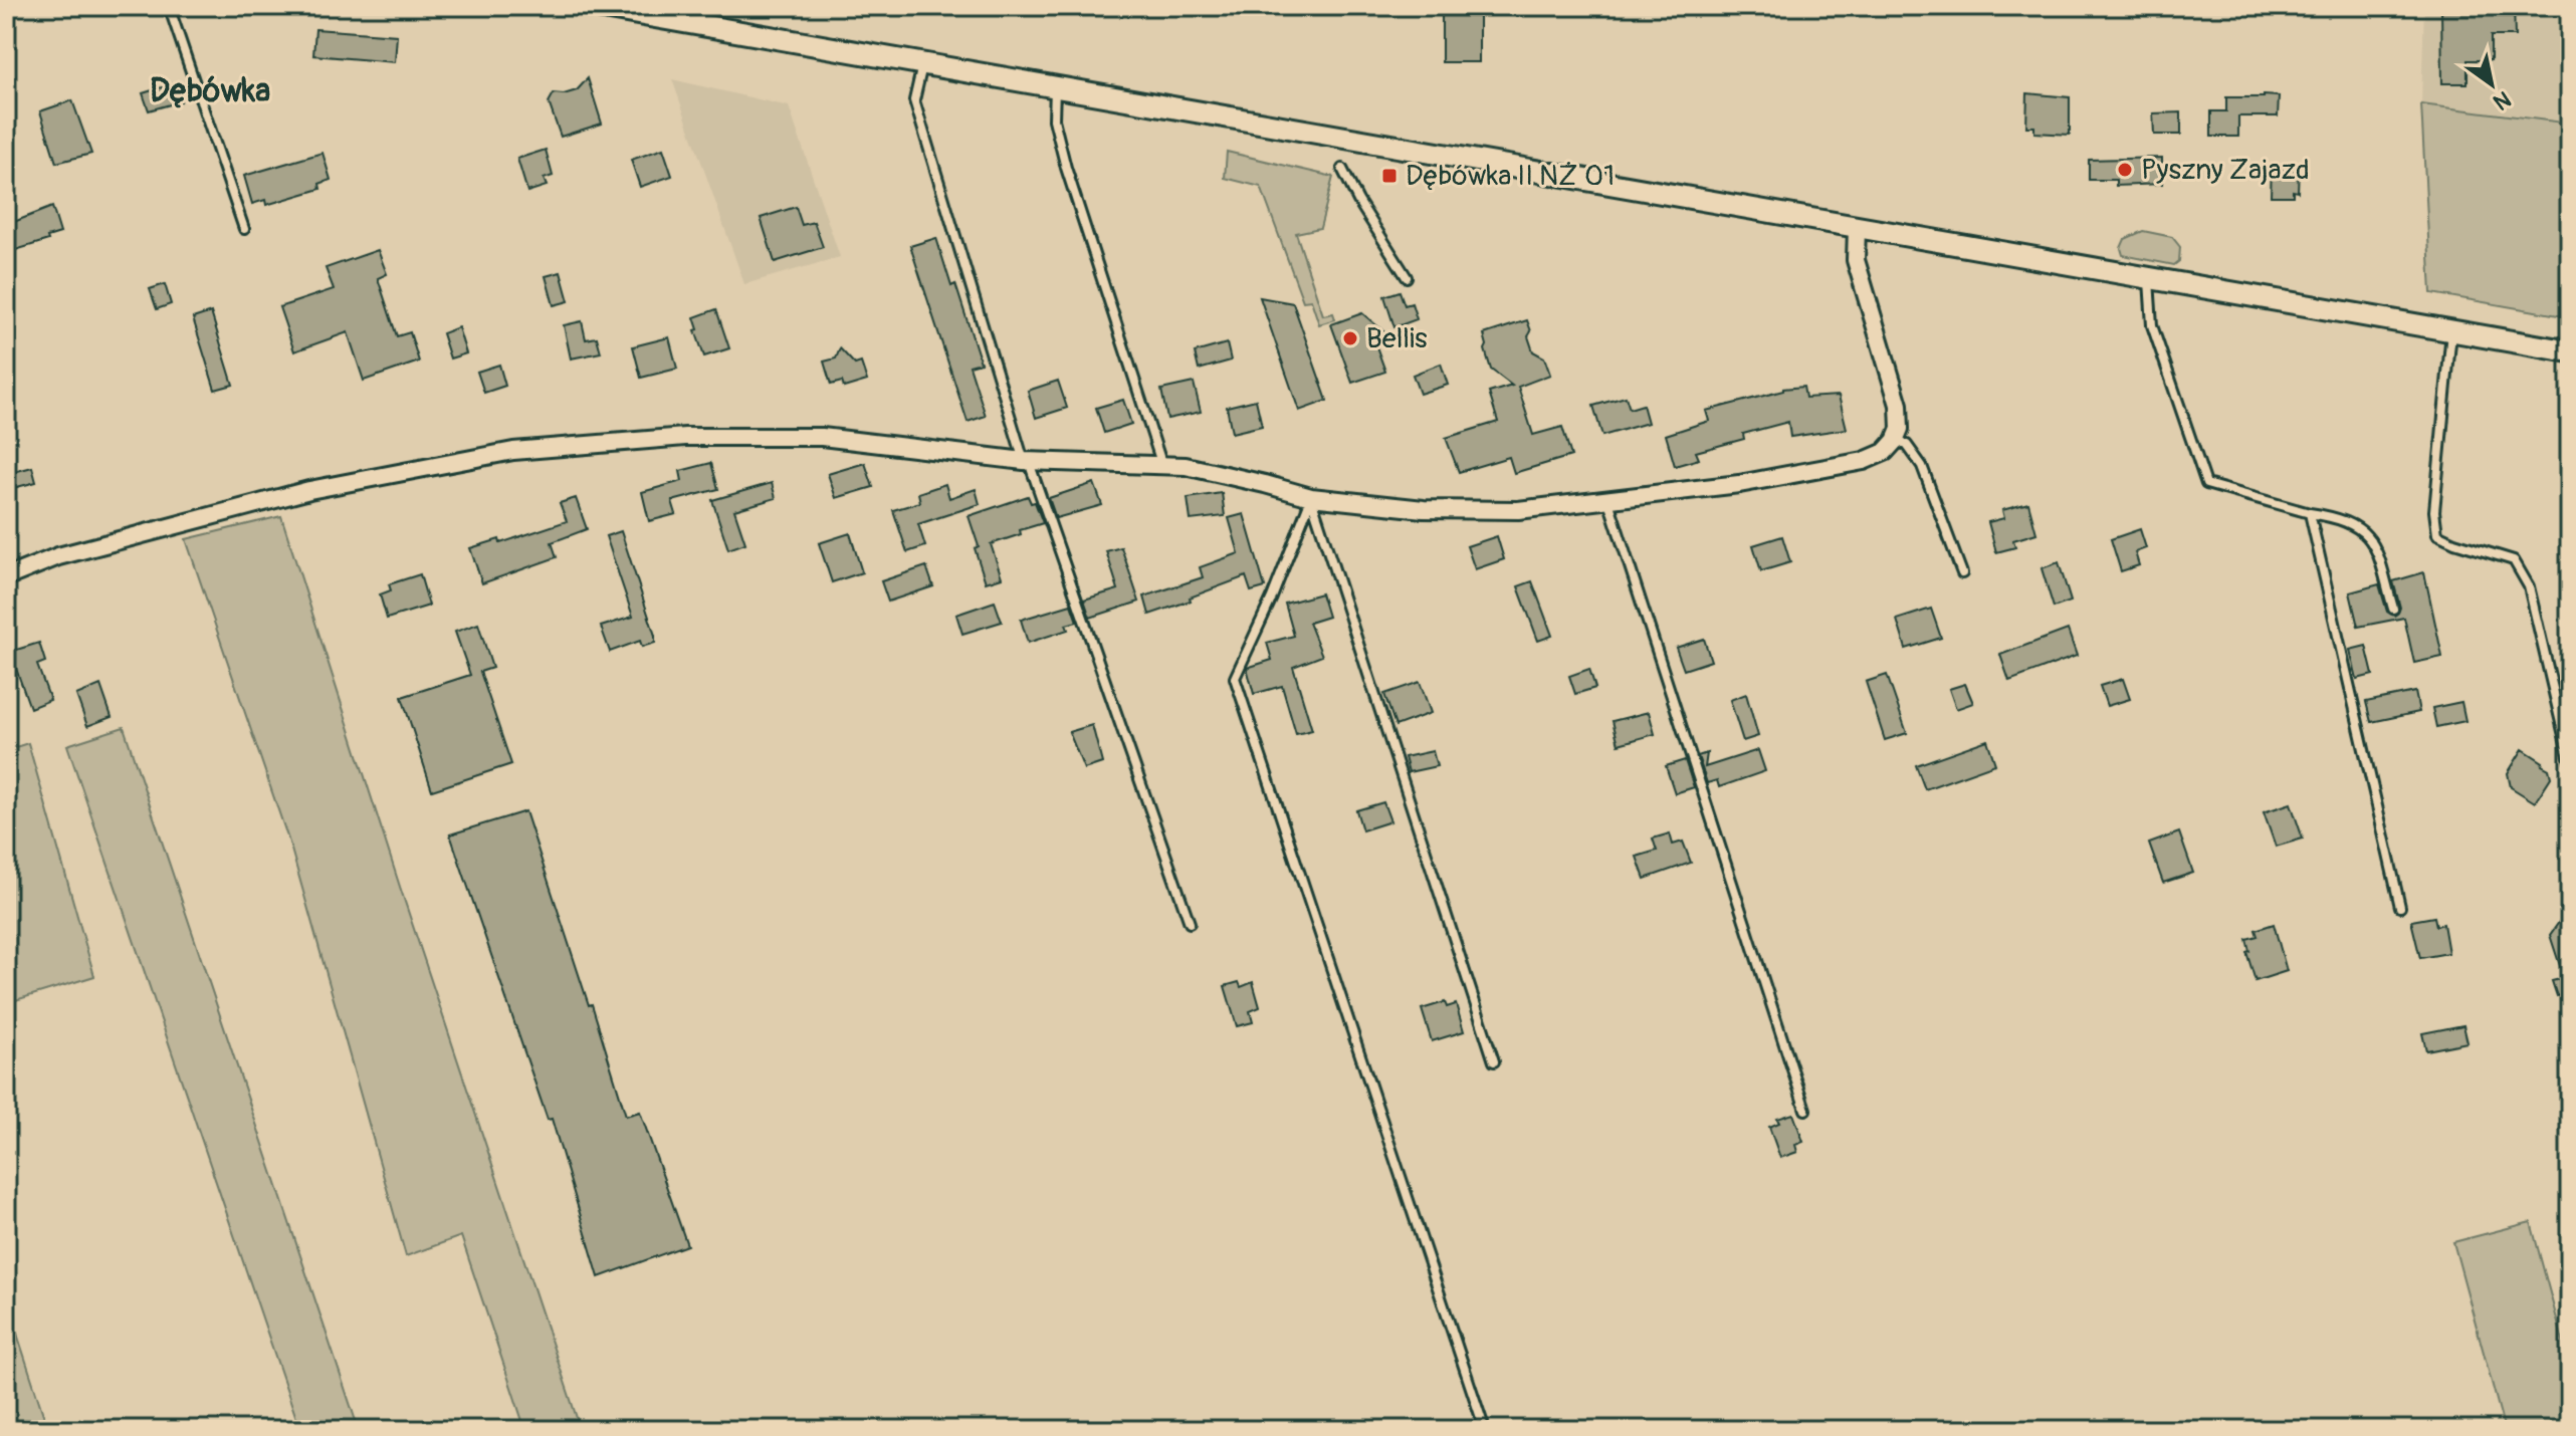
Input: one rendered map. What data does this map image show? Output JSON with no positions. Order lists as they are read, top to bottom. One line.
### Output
{"districts":["Dębówka"],"places":{"other":["Pyszny Zajazd","Bellis"],"transit":["Dębówka II NŻ 01"]},"north":"bottom right"}
